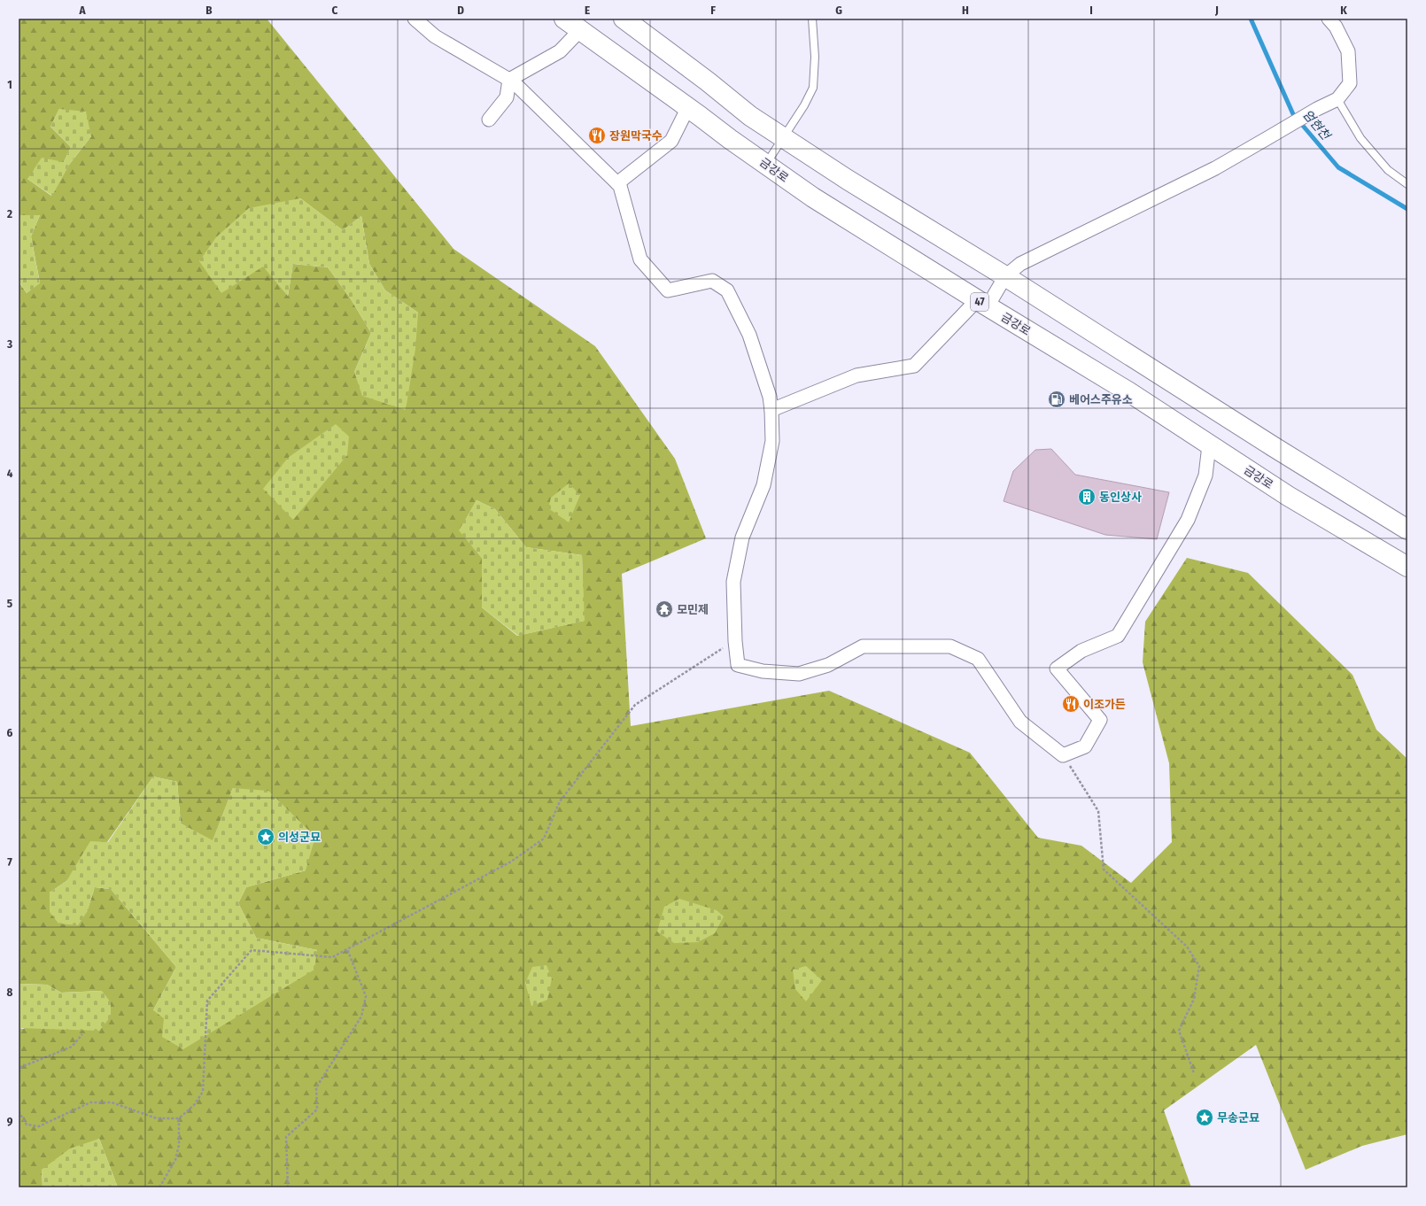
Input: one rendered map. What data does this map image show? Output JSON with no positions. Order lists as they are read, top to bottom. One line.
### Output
{"streets":{"main road":["금강로","47"]},"water":["엄현천"],"places":{"restaurant":["장원막국수","이조가든"],"fuel station":["베어스주유소"],"building":["동인상사"],"temple":["모민제"],"place":["의성군묘","무송군묘"]},"grid":{"columns":["A","B","C","D","E","F","G","H","I","J","K"],"rows":["1","2","3","4","5","6","7","8","9"]}}
